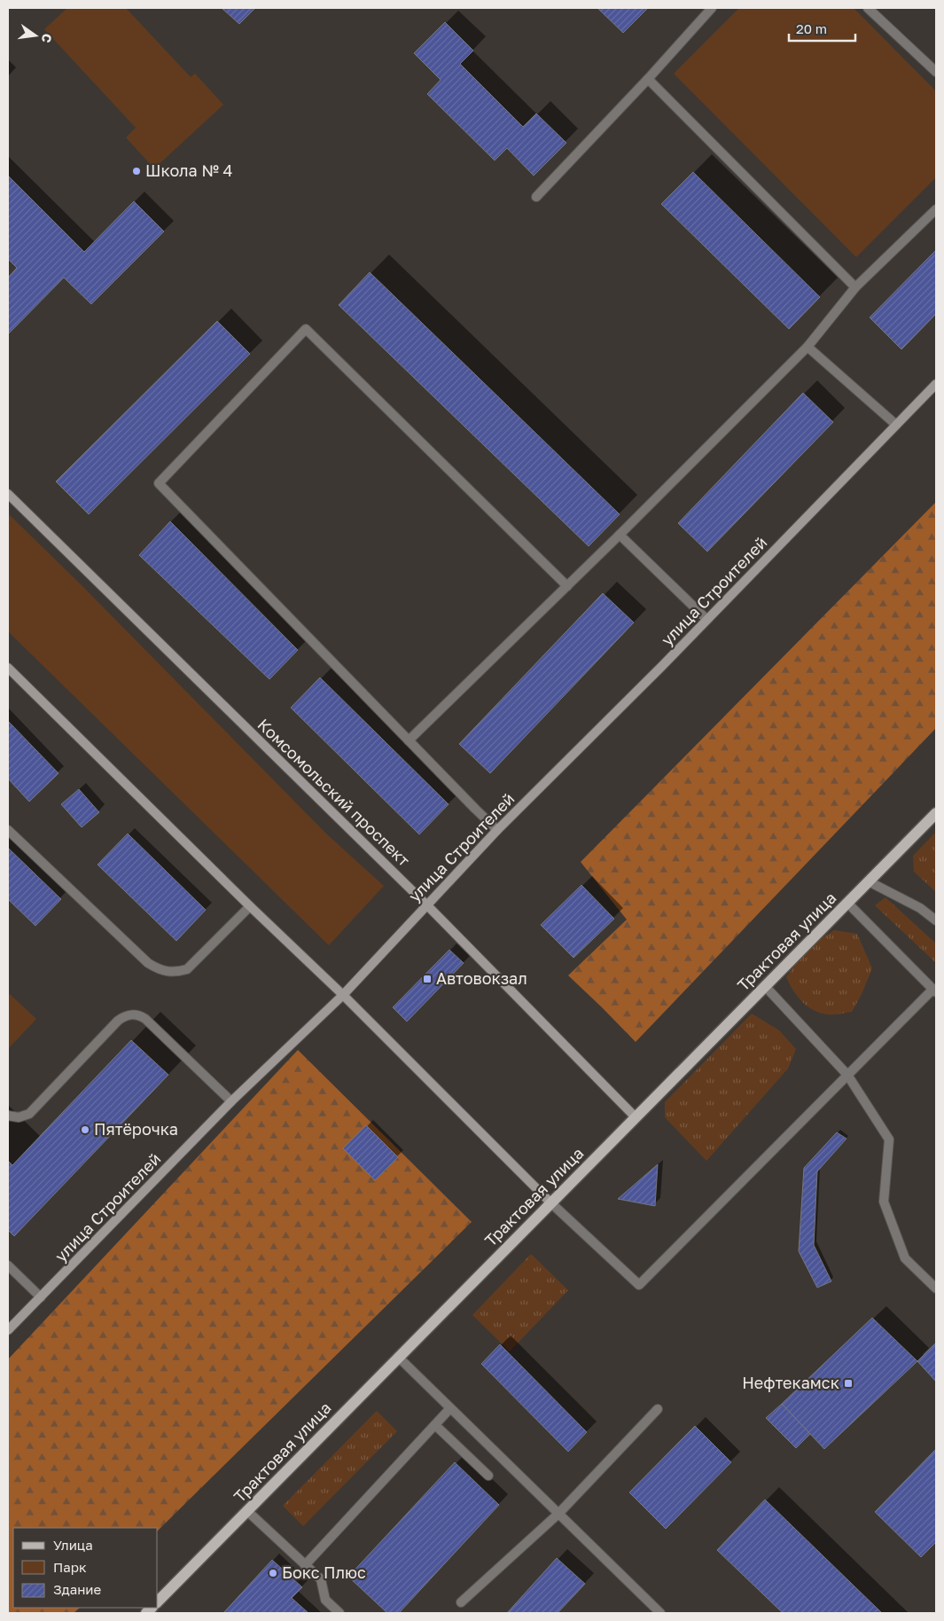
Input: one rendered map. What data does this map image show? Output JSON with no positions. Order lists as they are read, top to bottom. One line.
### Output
{"streets":{"main road":["улица Строителей","Комсомольский проспект","Трактовая улица"]},"crossings":[["улица Строителей","Комсомольский проспект"],["Комсомольский проспект","Трактовая улица"]],"places":{"other":["Школа № 4","Пятёрочка","Бокс Плюс"],"transit":["Автовокзал","Нефтекамск"]},"legend":["Улица","Парк","Здание"],"scale_bar":"20 m","north":"right"}
